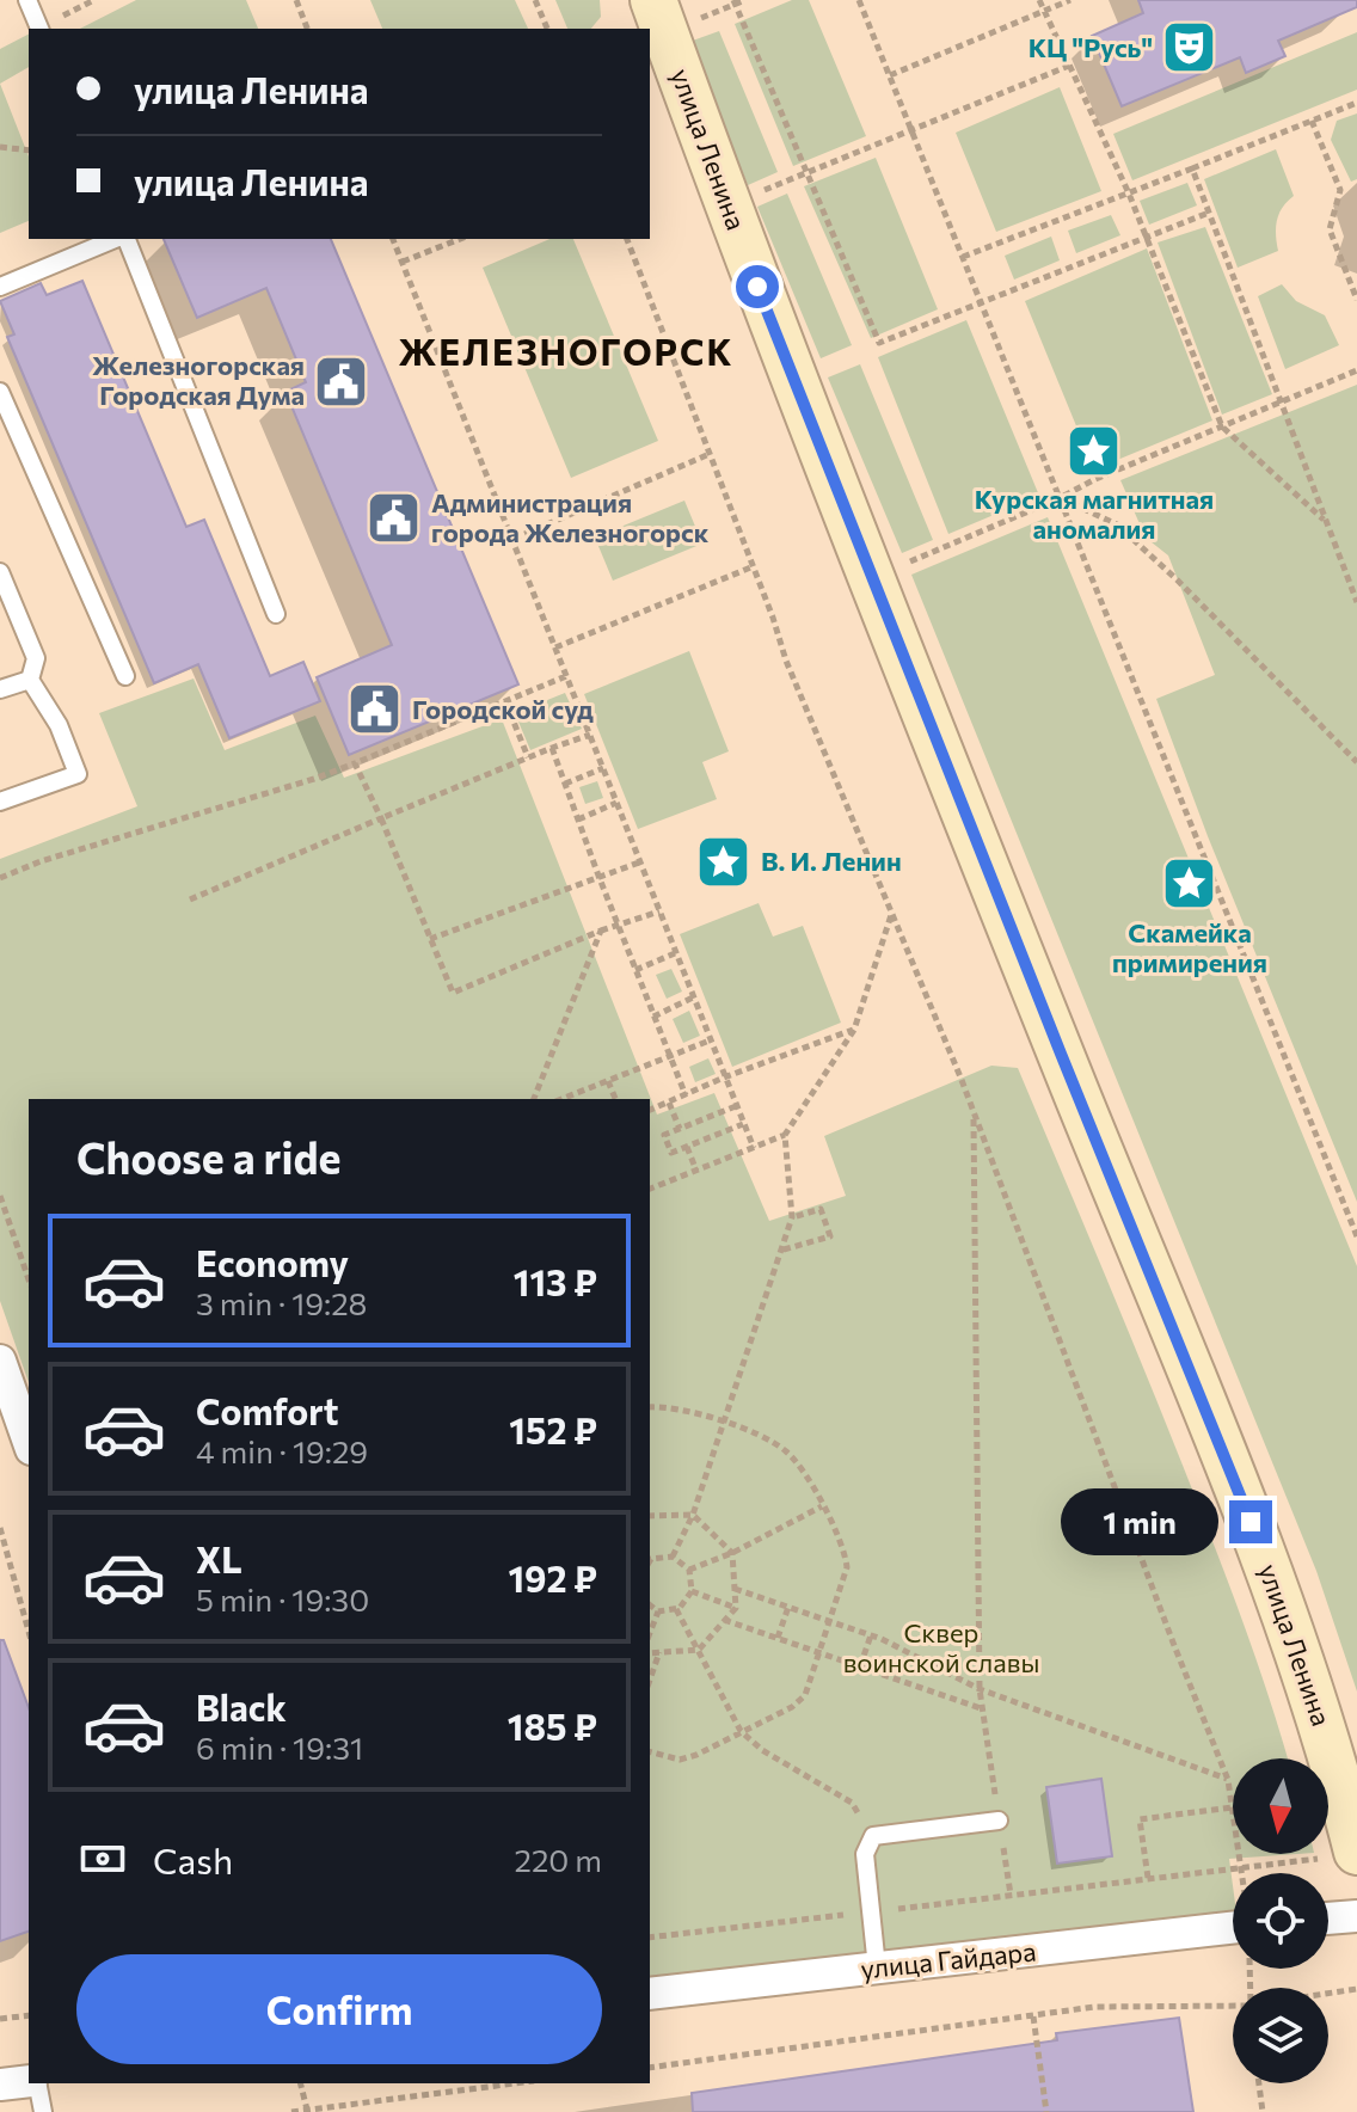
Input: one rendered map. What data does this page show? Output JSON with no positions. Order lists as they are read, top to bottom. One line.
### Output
{"streets":{"main road":["улица Ленина"],"street":["улица Гайдара"]},"districts":["ЖЕЛЕЗНОГОРСК"],"parks":["Сквер воинской славы"],"places":{"theatre":["КЦ \"Русь\""],"public building":["Железногорская Городская Дума","Администрация города Железногорск","Городской суд"],"place":["Курская магнитная аномалия","В. И. Ленин","Скамейка примирения"]},"north":"bottom","page":{"banner":["улица Ленина","улица Ленина"],"heading":"Choose a ride","list":[{"name":"Economy","note":"3 min · 19:28","value":"113 ₽"},{"name":"Comfort","note":"4 min · 19:29","value":"152 ₽"},{"name":"XL","note":"5 min · 19:30","value":"192 ₽"},{"name":"Black","note":"6 min · 19:31","value":"185 ₽"}],"bubble":"1 min","pay":["Cash","220 m"],"buttons":"Confirm"}}
